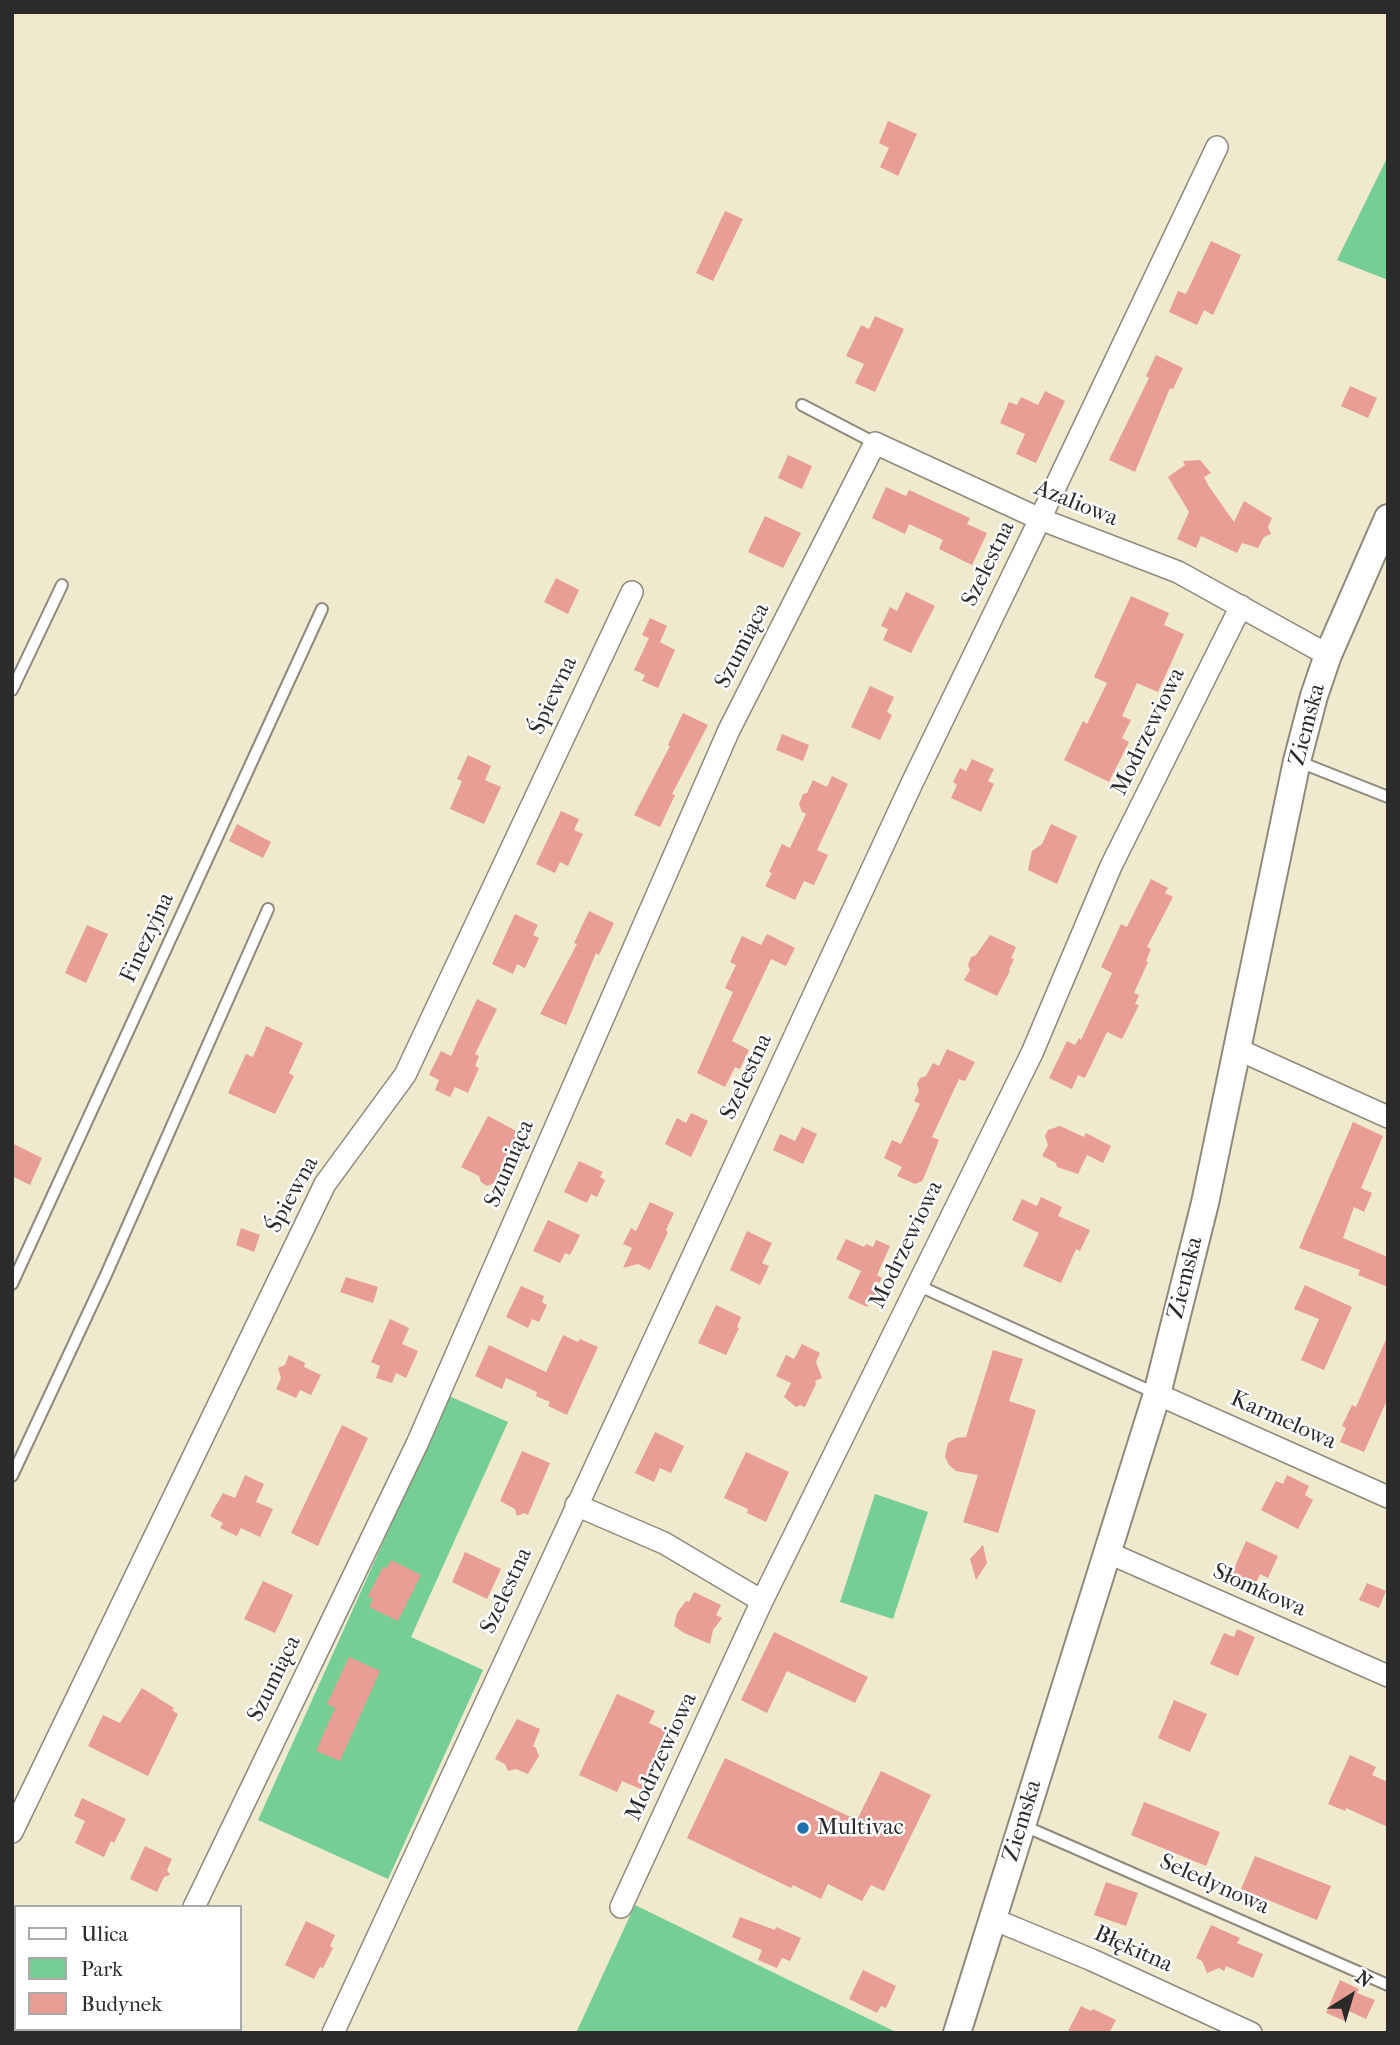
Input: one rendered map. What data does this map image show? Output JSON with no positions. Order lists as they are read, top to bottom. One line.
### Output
{"streets":{"street":["Azaliowa","Szelestna","Szumiąca","Śpiewna","Ziemska","Modrzewiowa","Karmelowa","Słomkowa","Błękitna"],"lane":["Finezyjna","Seledynowa"]},"crossings":[["Azaliowa","Szelestna"],["Azaliowa","Szumiąca"],["Azaliowa","Ziemska"],["Azaliowa","Modrzewiowa"],["Ziemska","Karmelowa"],["Ziemska","Słomkowa"],["Ziemska","Seledynowa"],["Ziemska","Błękitna"]],"places":["Multivac"],"legend":["Ulica","Park","Budynek"],"north":"top right"}
